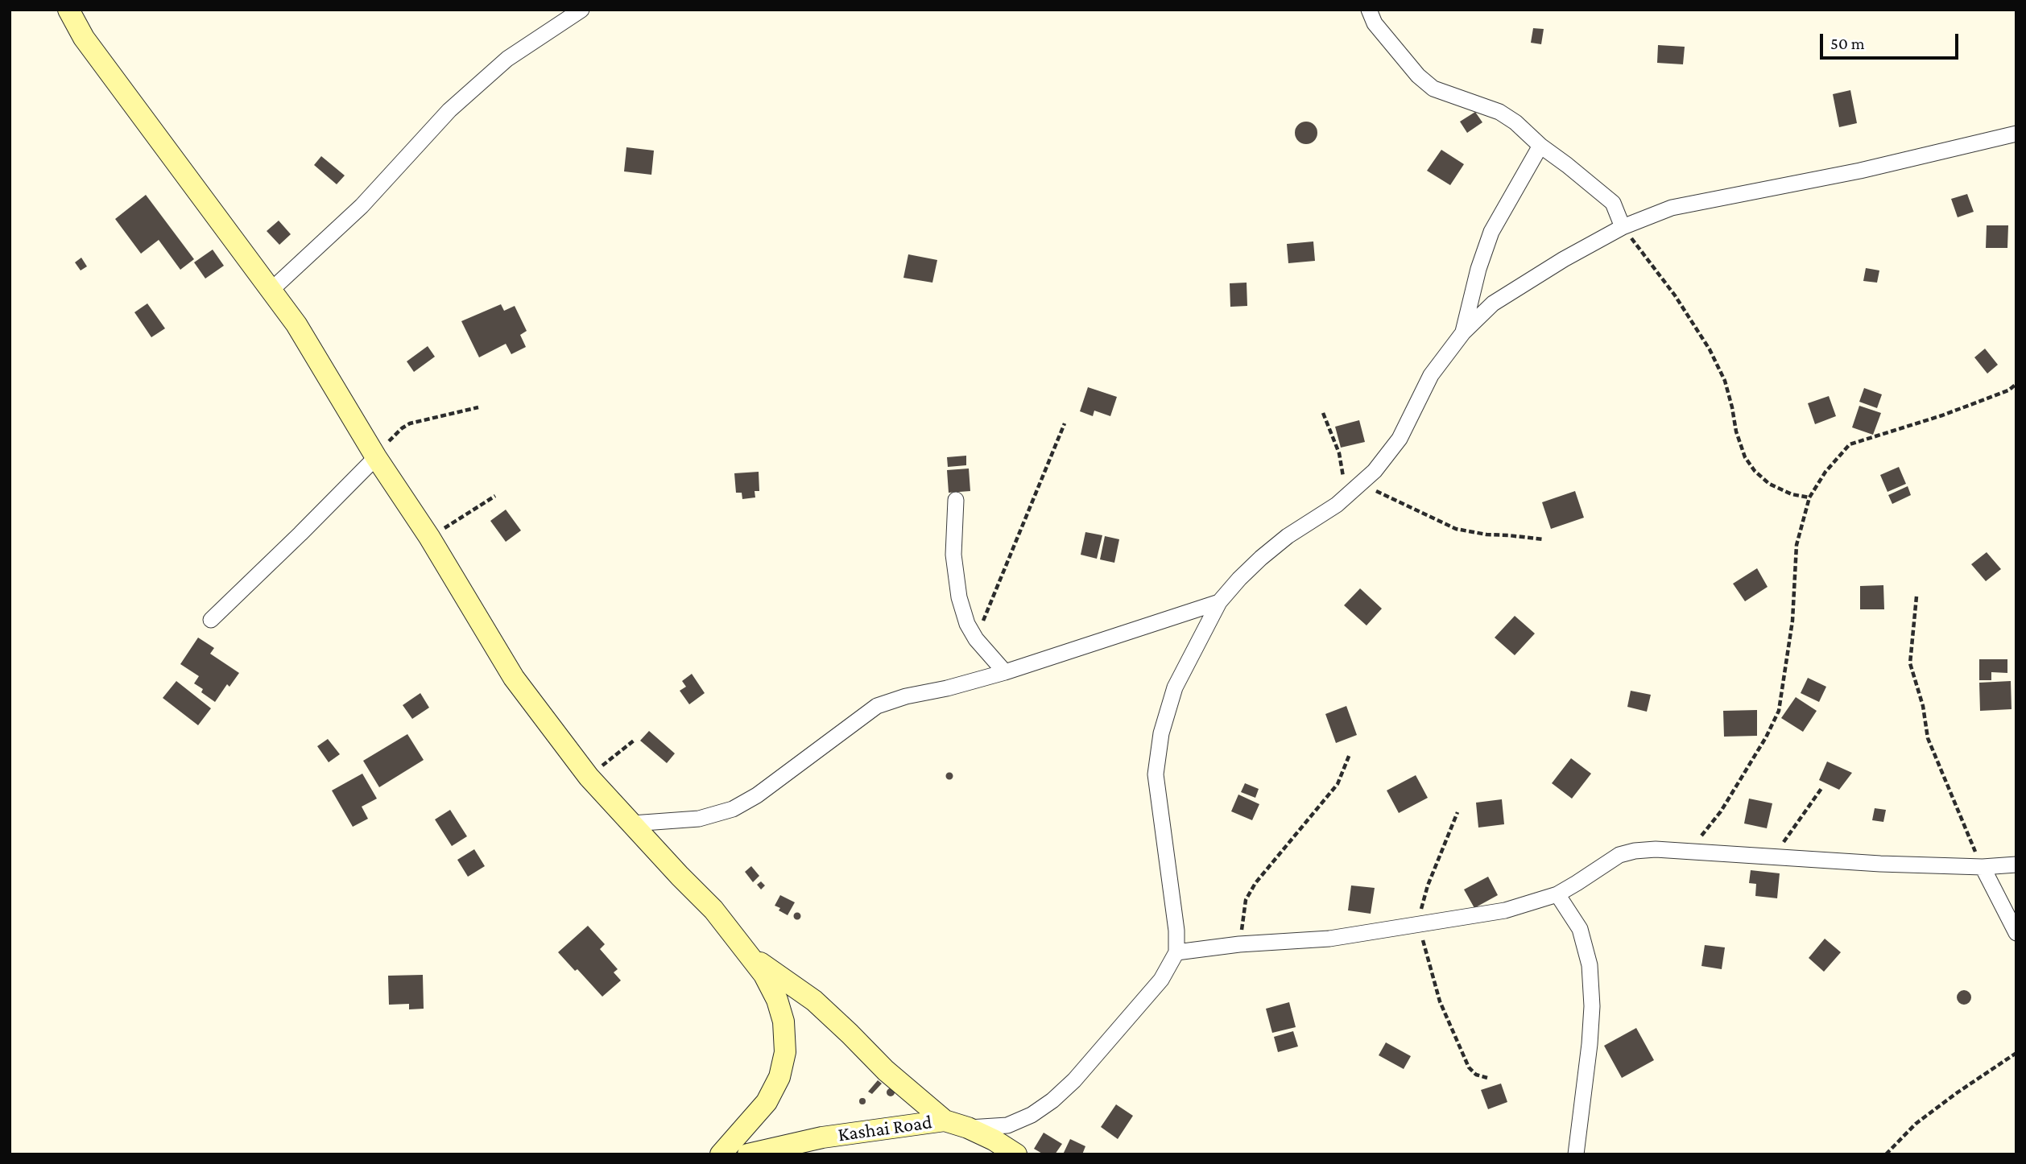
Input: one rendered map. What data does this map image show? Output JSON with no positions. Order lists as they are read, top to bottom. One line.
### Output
{"streets":{"street":["Kashai Road"]},"scale_bar":"50 m"}
